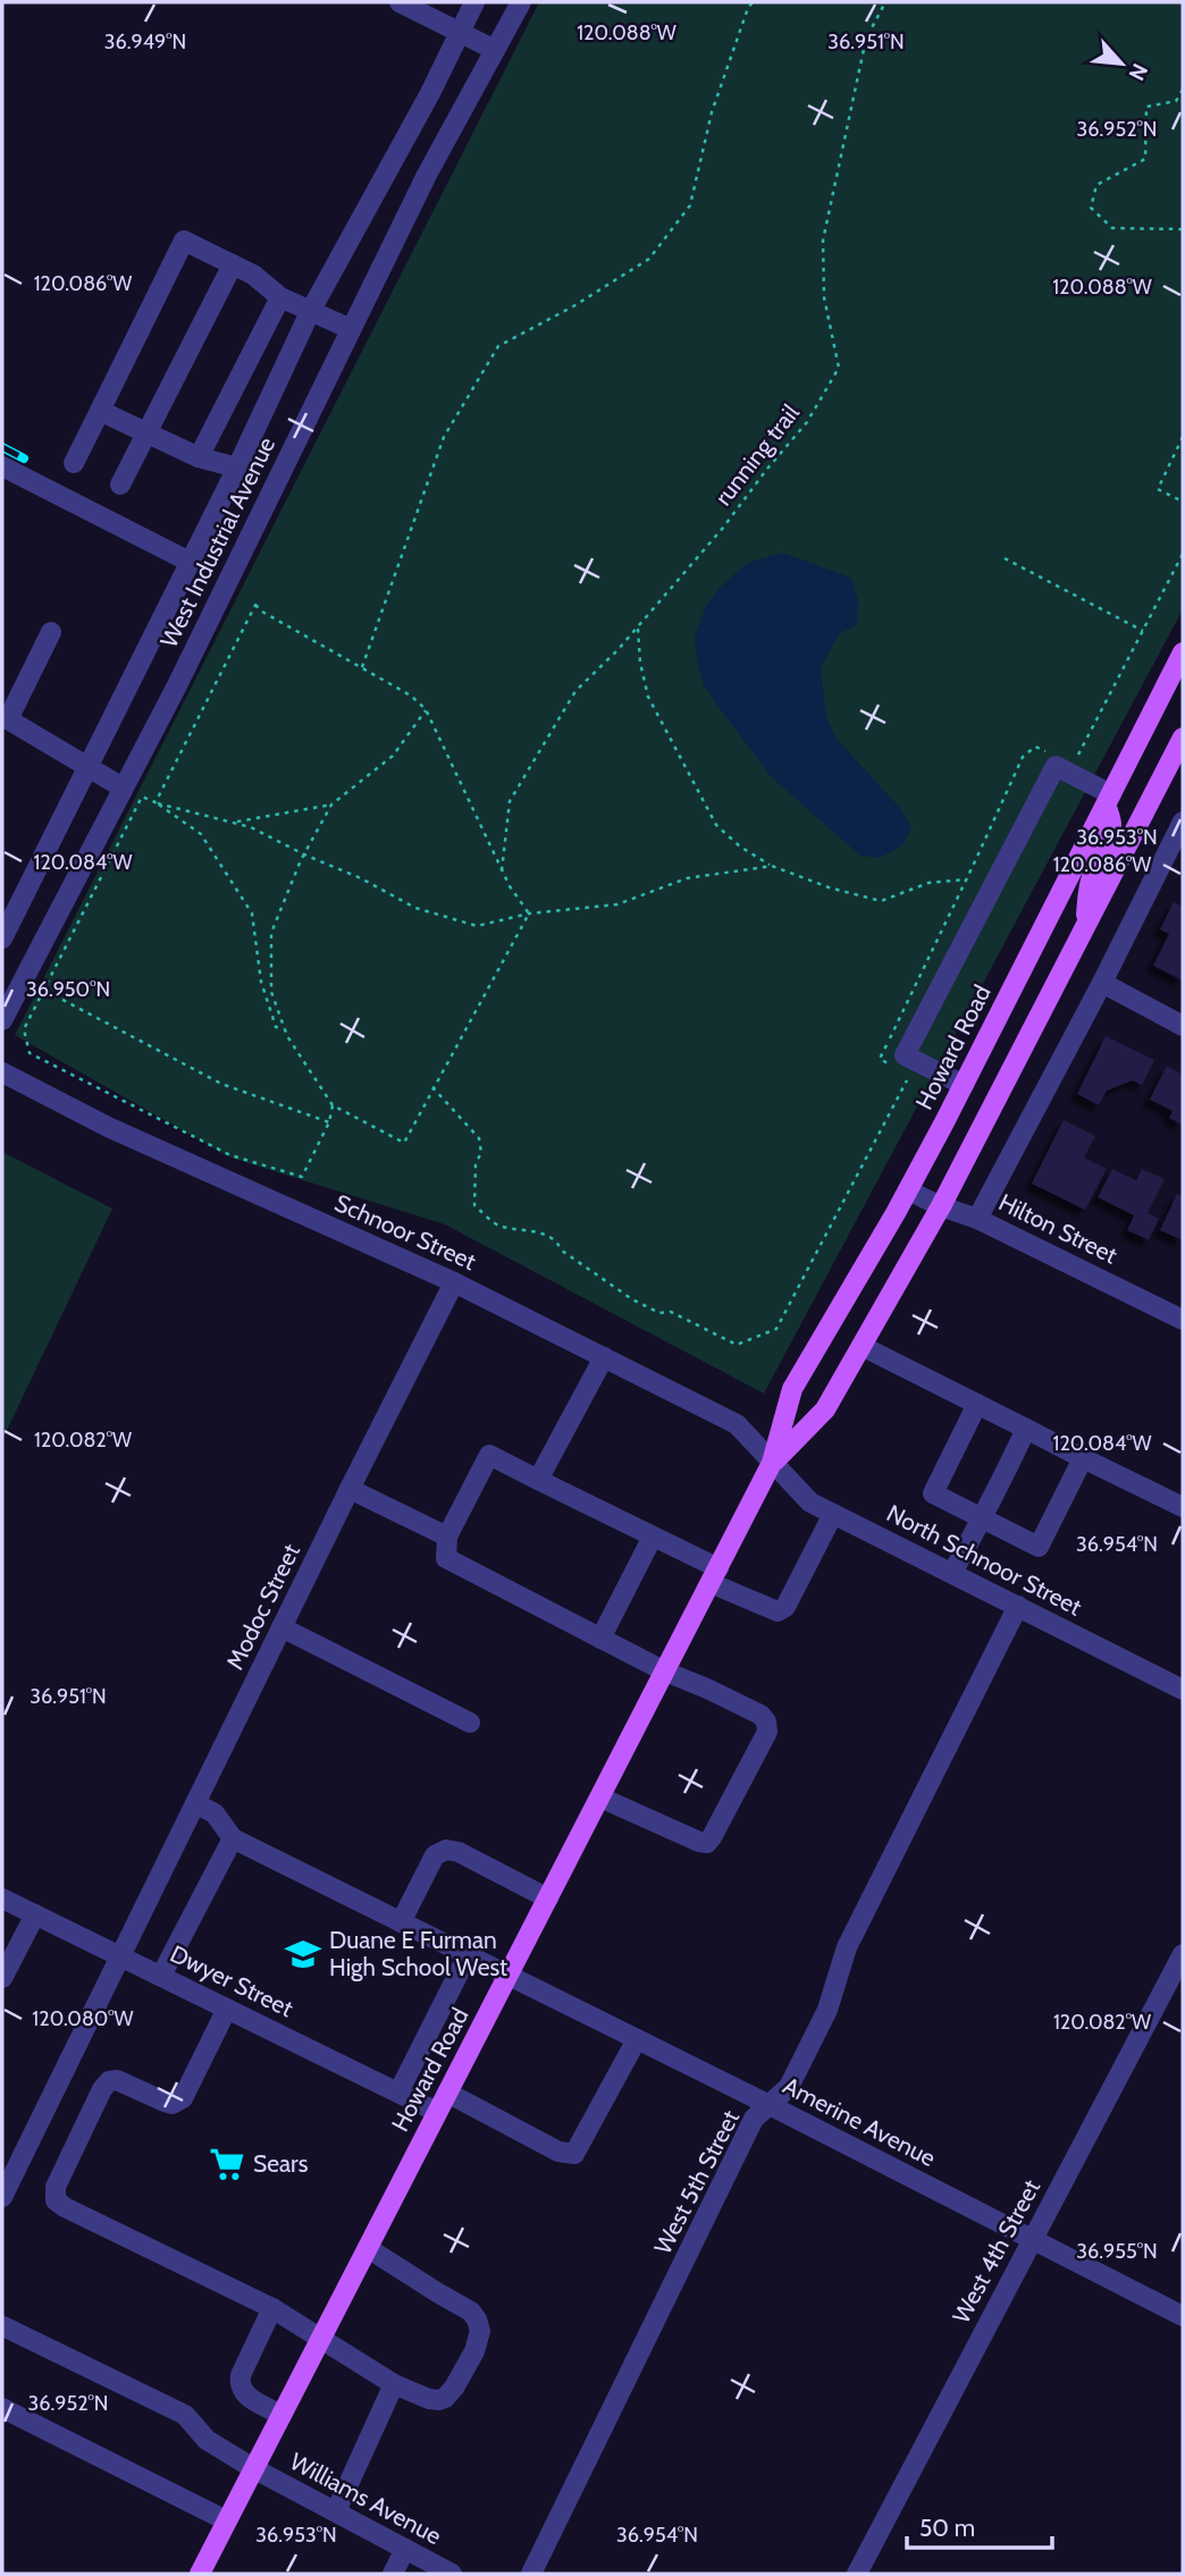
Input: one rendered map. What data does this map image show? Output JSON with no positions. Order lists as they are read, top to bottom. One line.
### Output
{"streets":{"main road":["Howard Road"],"street":["West Industrial Avenue","Hilton Street","Schnoor Street","North Schnoor Street","Modoc Street","Dwyer Street","Amerine Avenue","West 5th Street","West 4th Street","Williams Avenue"],"path":["running trail"]},"crossings":[["Howard Road","Hilton Street"],["Howard Road","Schnoor Street"],["Howard Road","North Schnoor Street"],["Howard Road","Dwyer Street"],["Howard Road","Amerine Avenue"],["Howard Road","Williams Avenue"],["Schnoor Street","North Schnoor Street"],["Schnoor Street","Modoc Street"],["North Schnoor Street","West 5th Street"],["Modoc Street","Dwyer Street"],["Amerine Avenue","West 5th Street"],["Amerine Avenue","West 4th Street"]],"places":{"school or university":["Duane E Furman High School West"],"supermarket":["Sears"]},"scale_bar":"50 m","north":"bottom right","coordinates":["120.088°W","36.949°N","36.951°N","36.952°N","120.086°W","36.953°N","120.084°W","36.950°N","120.082°W","36.954°N","120.080°W","36.955°N"]}
